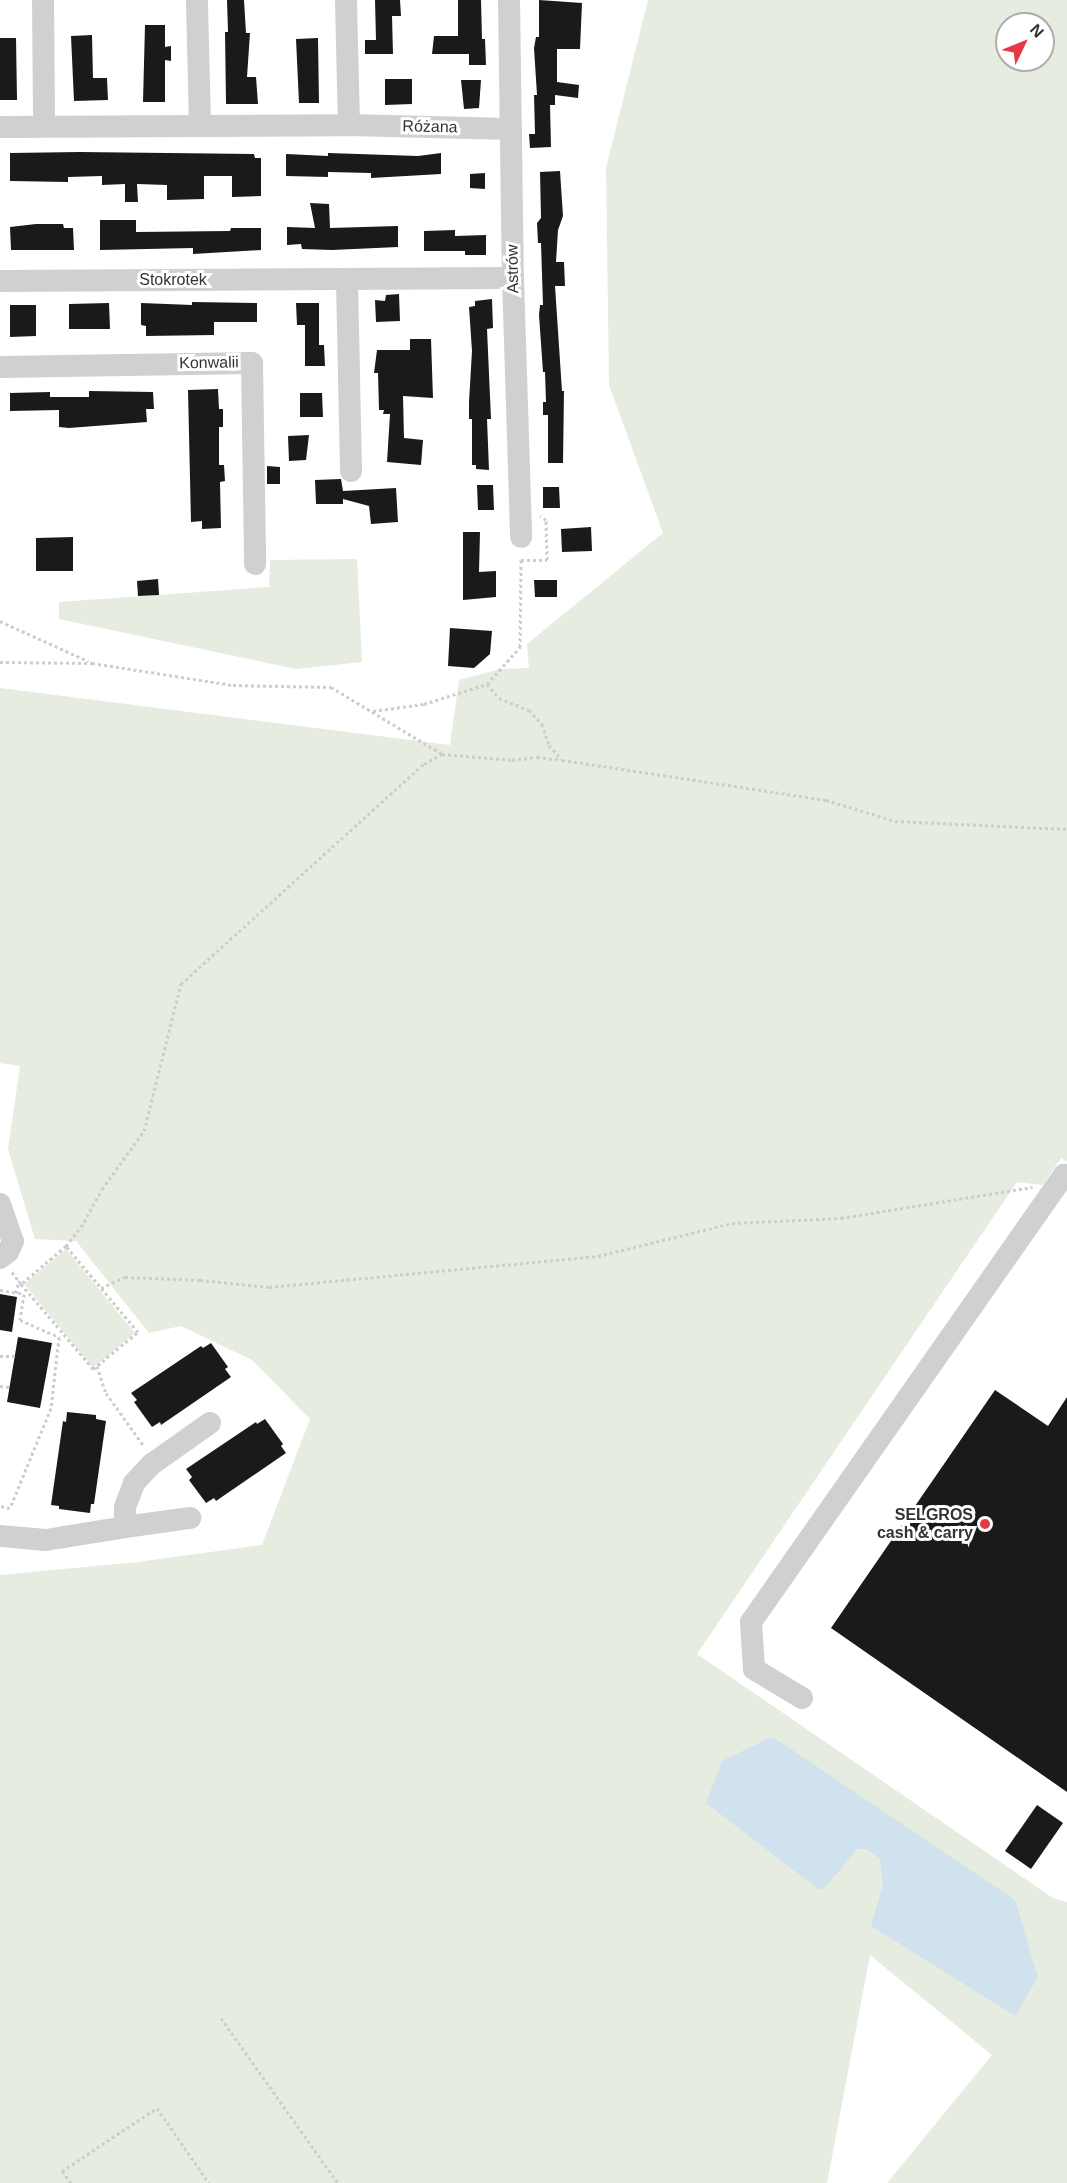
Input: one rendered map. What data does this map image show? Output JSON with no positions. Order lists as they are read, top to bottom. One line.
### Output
{"streets":{"street":["Różana","Astrów","Stokrotek","Konwalii"]},"crossings":[["Różana","Astrów"],["Astrów","Stokrotek"]],"places":["SELGROS cash & carry"],"north":"top right"}
